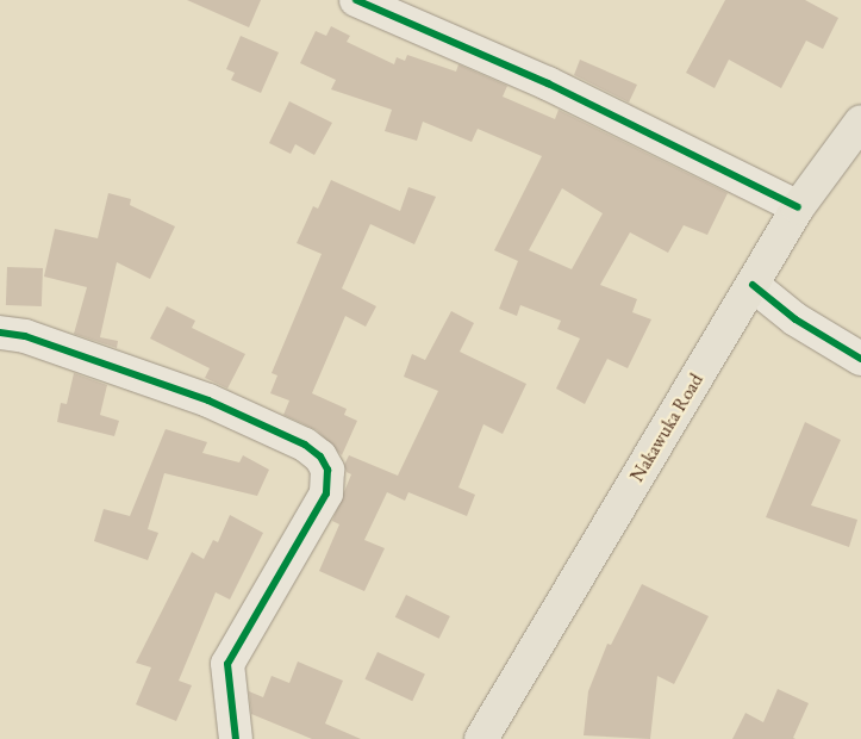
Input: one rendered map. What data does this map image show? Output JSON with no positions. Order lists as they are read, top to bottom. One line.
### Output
{"streets":{"main road":["Nakawuka Road"]}}
